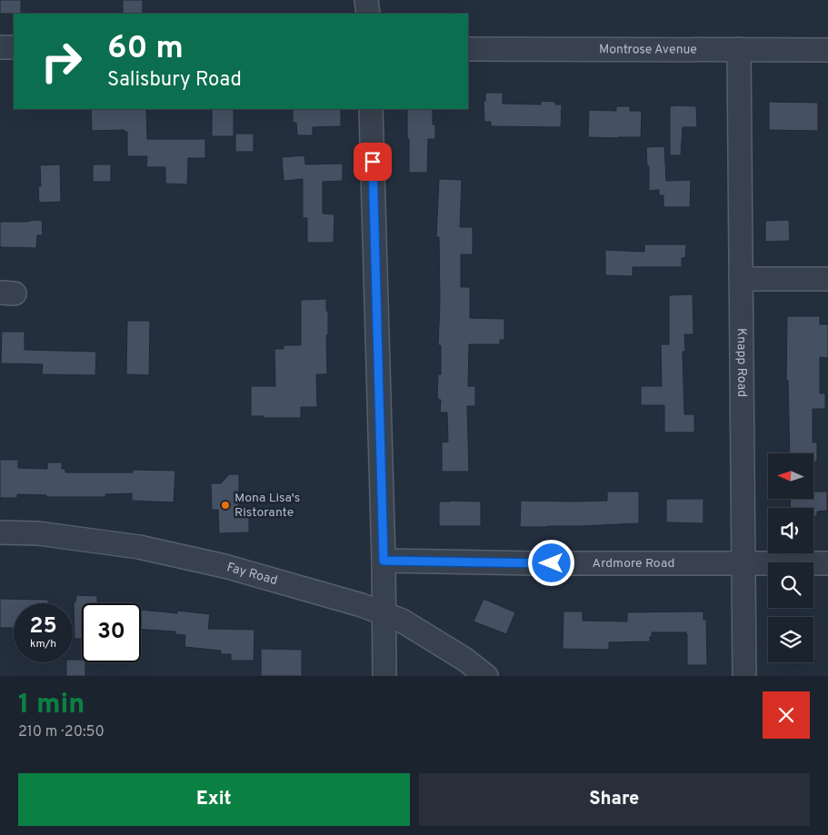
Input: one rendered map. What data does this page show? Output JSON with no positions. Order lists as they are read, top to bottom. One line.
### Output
{"streets":{"street":["Montrose Avenue","Knapp Road","Ardmore Road","Fay Road"]},"crossings":[["Montrose Avenue","Knapp Road"],["Knapp Road","Ardmore Road"]],"places":["Mona Lisa's Ristorante"],"north":"left","page":{"turn":["60 m","Salisbury Road"],"speed":"25 km/h","limit":"30","heading":["1 min","210 m · 20:50"],"buttons":["Exit","Share"]}}
